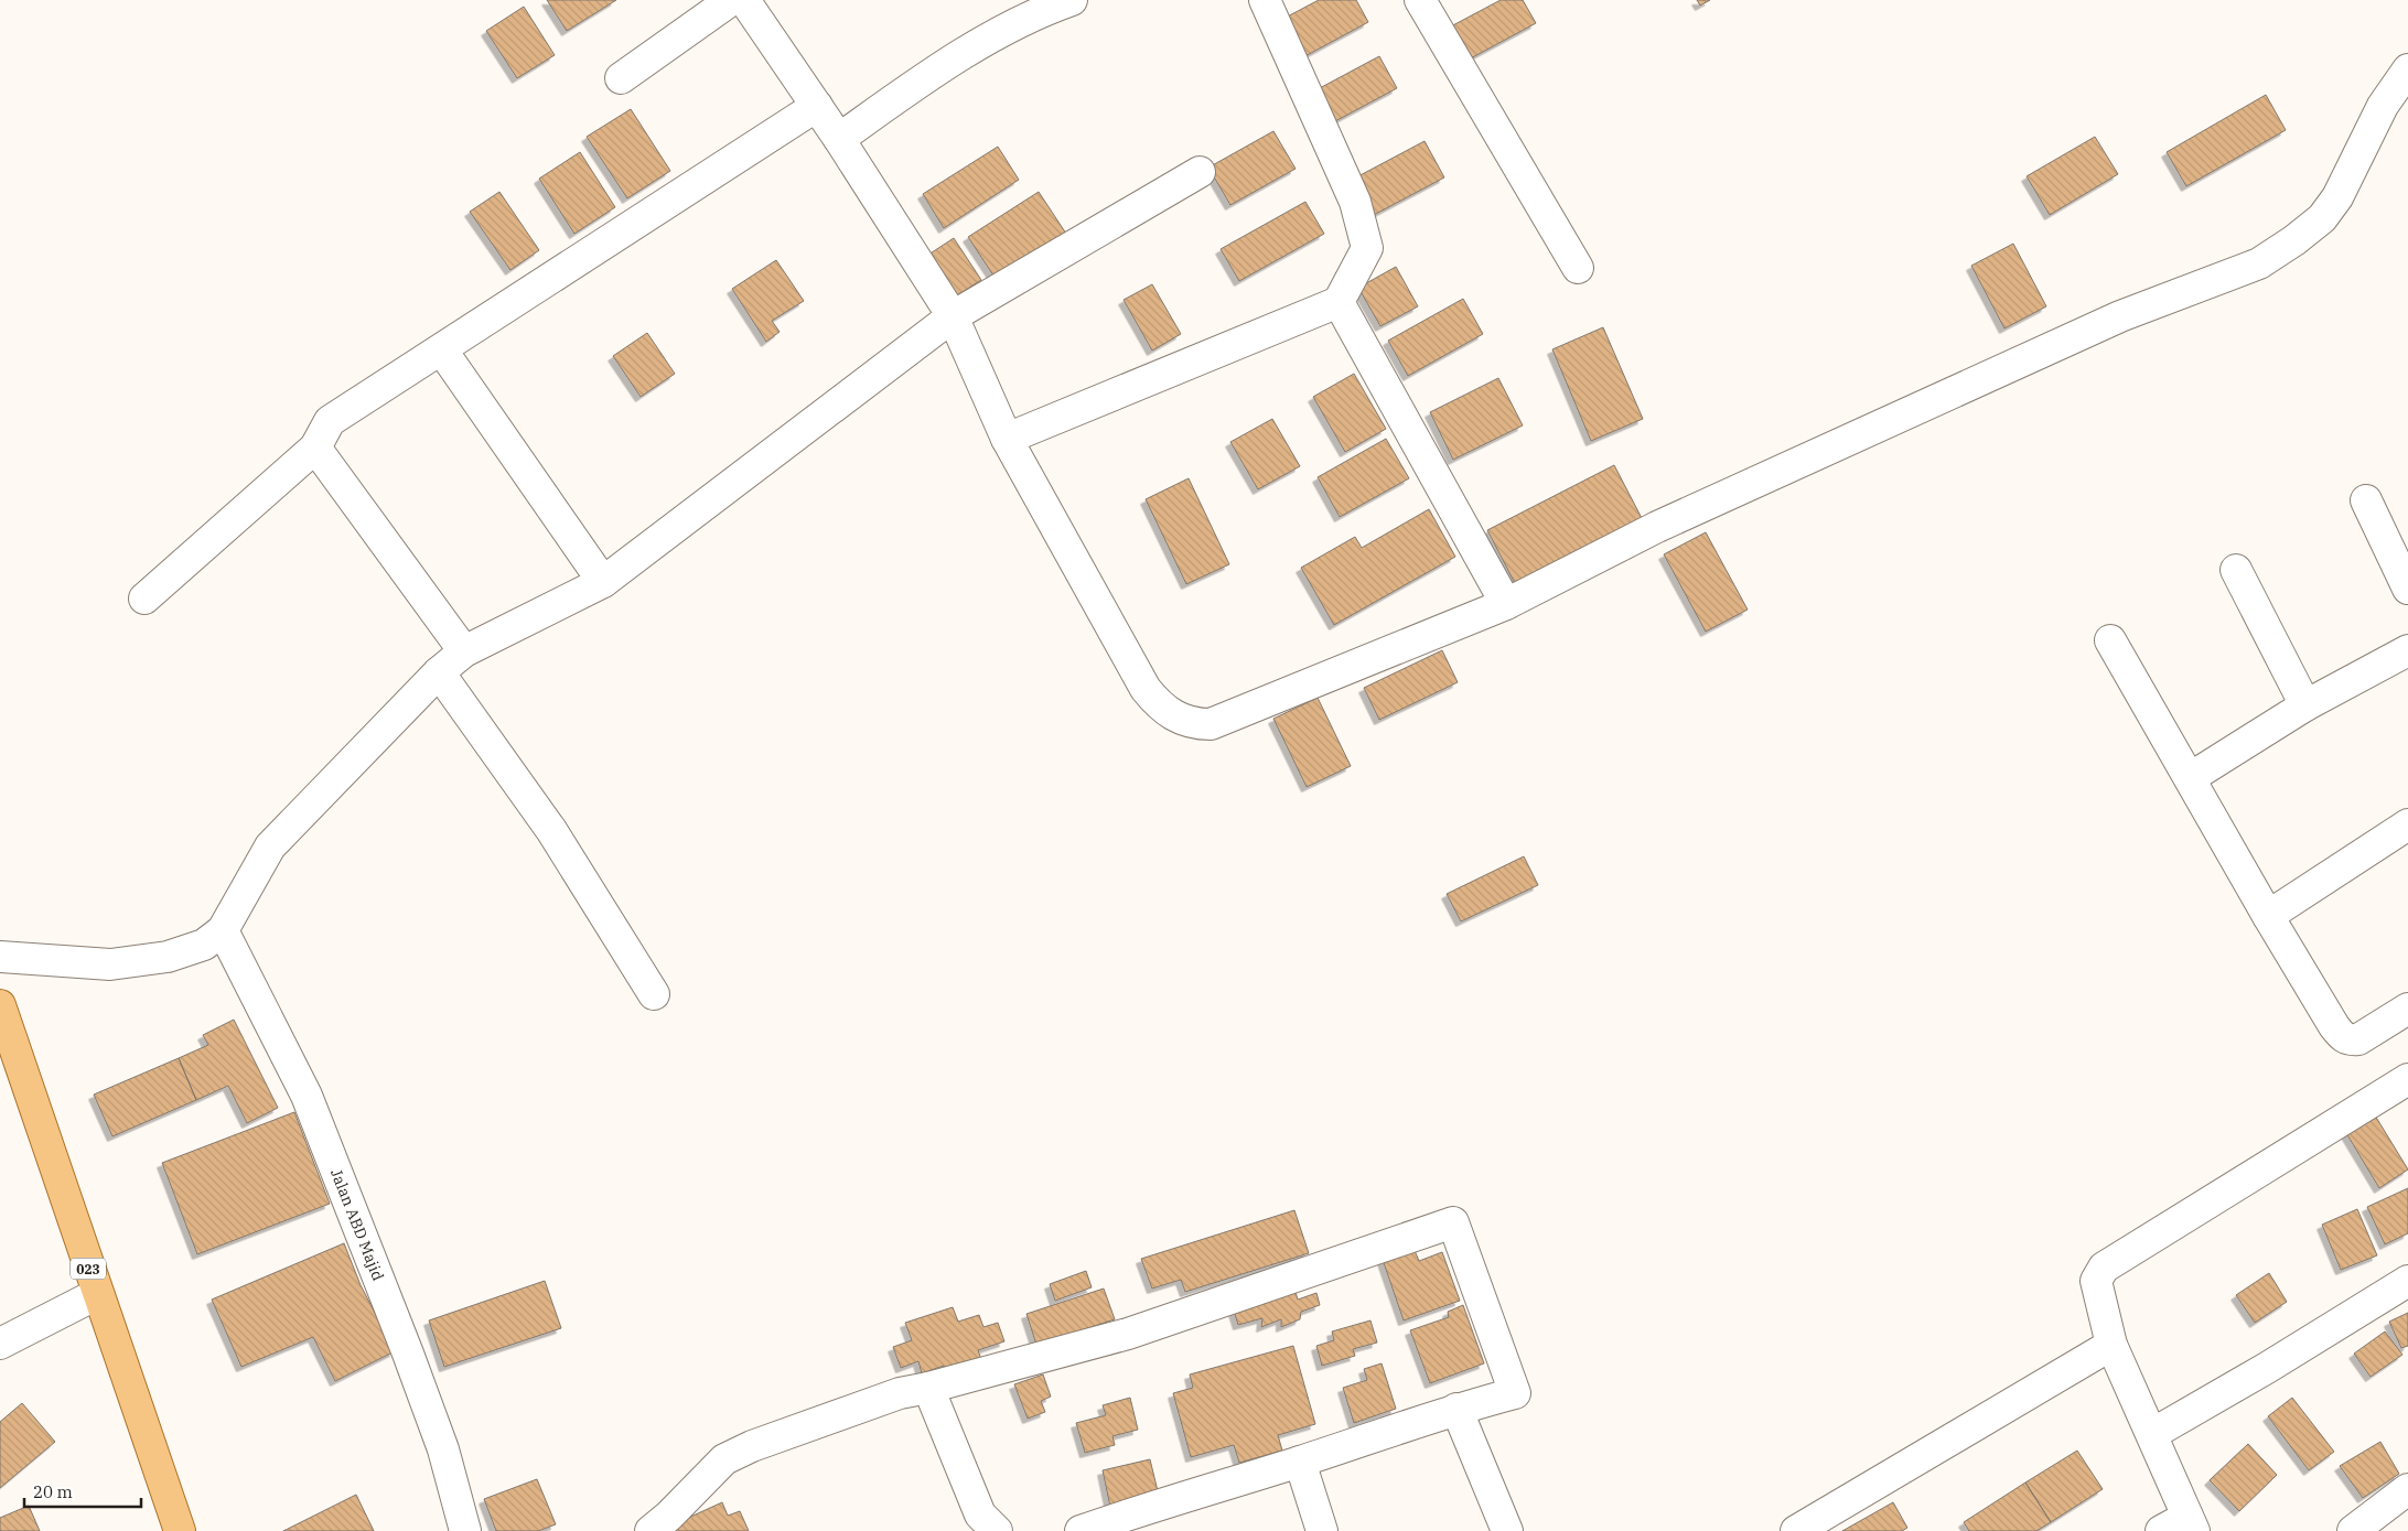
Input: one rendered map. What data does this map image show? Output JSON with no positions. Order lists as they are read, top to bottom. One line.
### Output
{"streets":{"main road":["023"],"street":["Jalan ABD Majid"]},"scale_bar":"20 m"}
